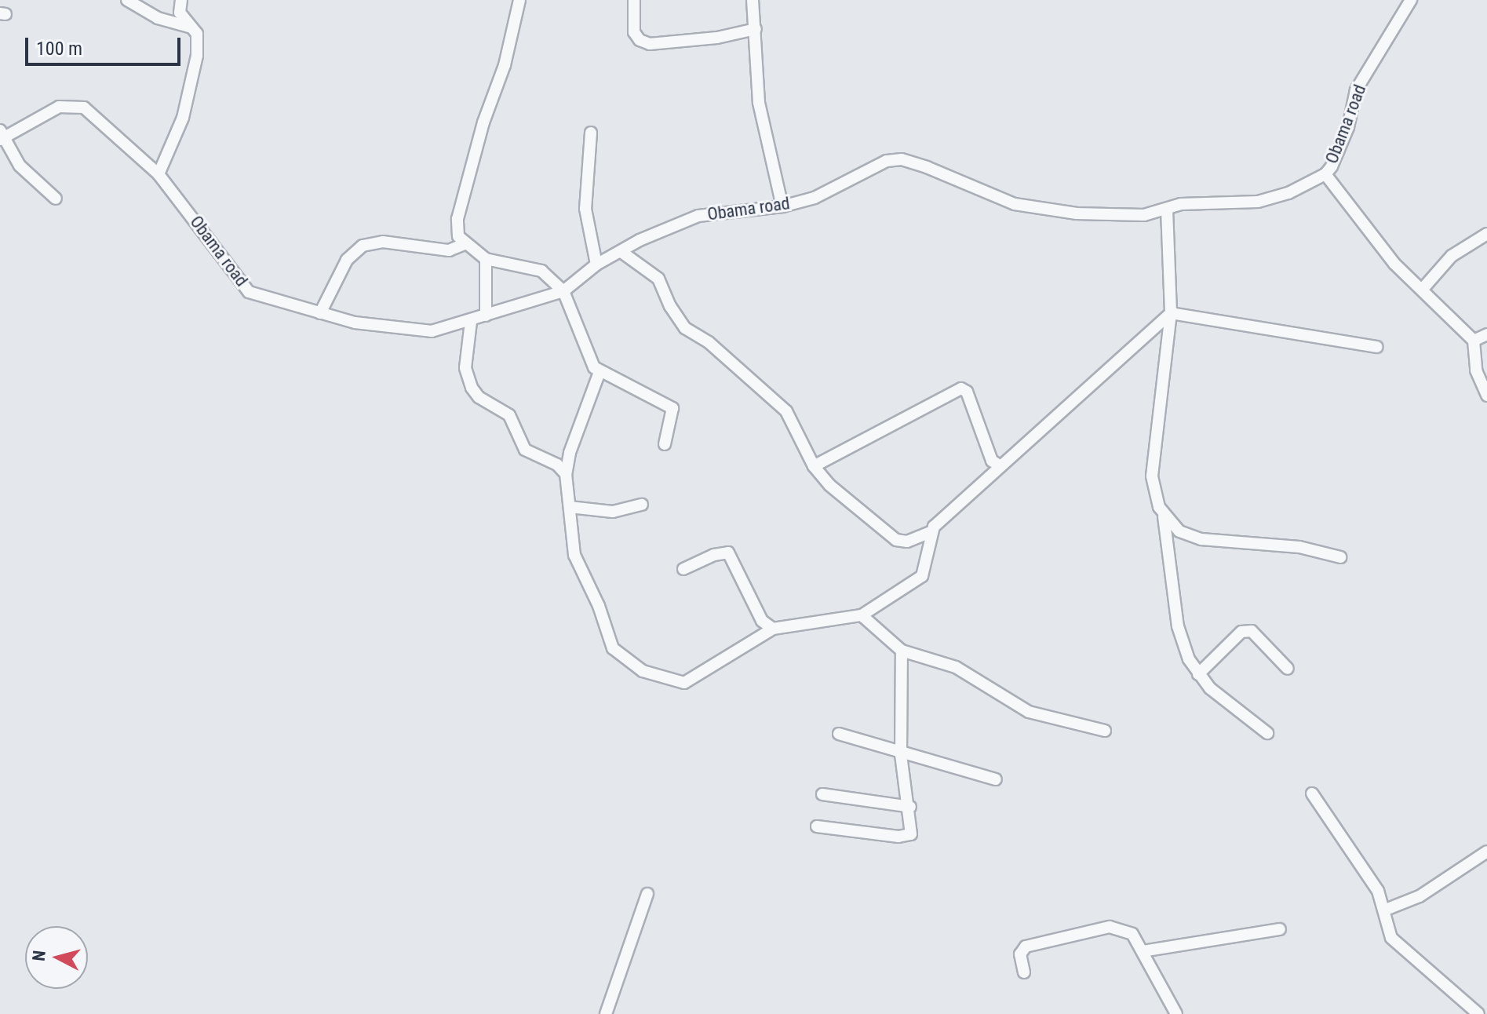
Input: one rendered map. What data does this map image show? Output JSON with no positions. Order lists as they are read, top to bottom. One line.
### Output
{"streets":{"street":["Obama road"]},"scale_bar":"100 m","north":"left"}
